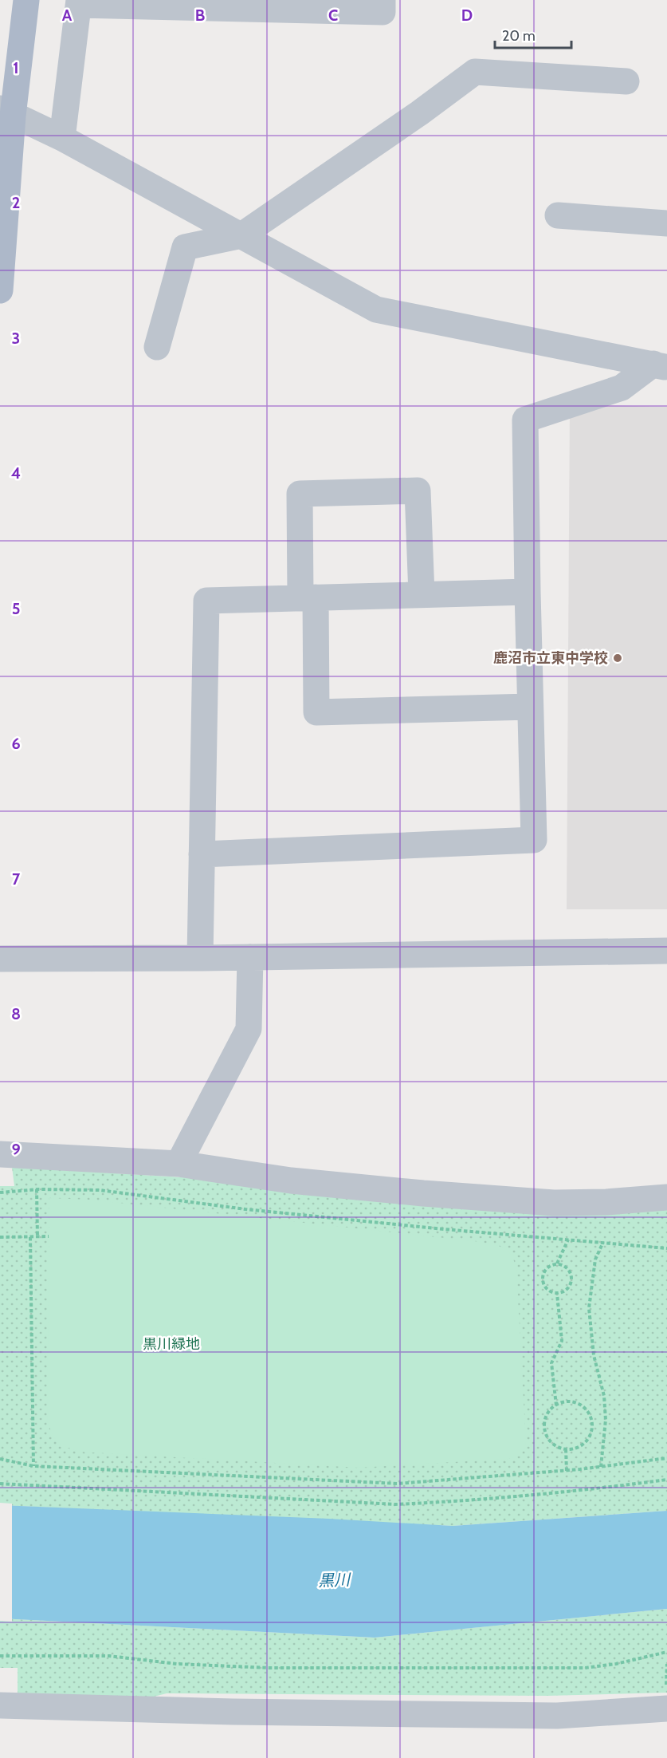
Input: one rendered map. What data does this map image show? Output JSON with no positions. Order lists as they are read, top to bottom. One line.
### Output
{"water":["黒川"],"parks":["黒川緑地"],"places":["鹿沼市立東中学校"],"scale_bar":"20 m","grid":{"columns":["A","B","C","D"],"rows":["1","2","3","4","5","6","7","8","9"]}}
